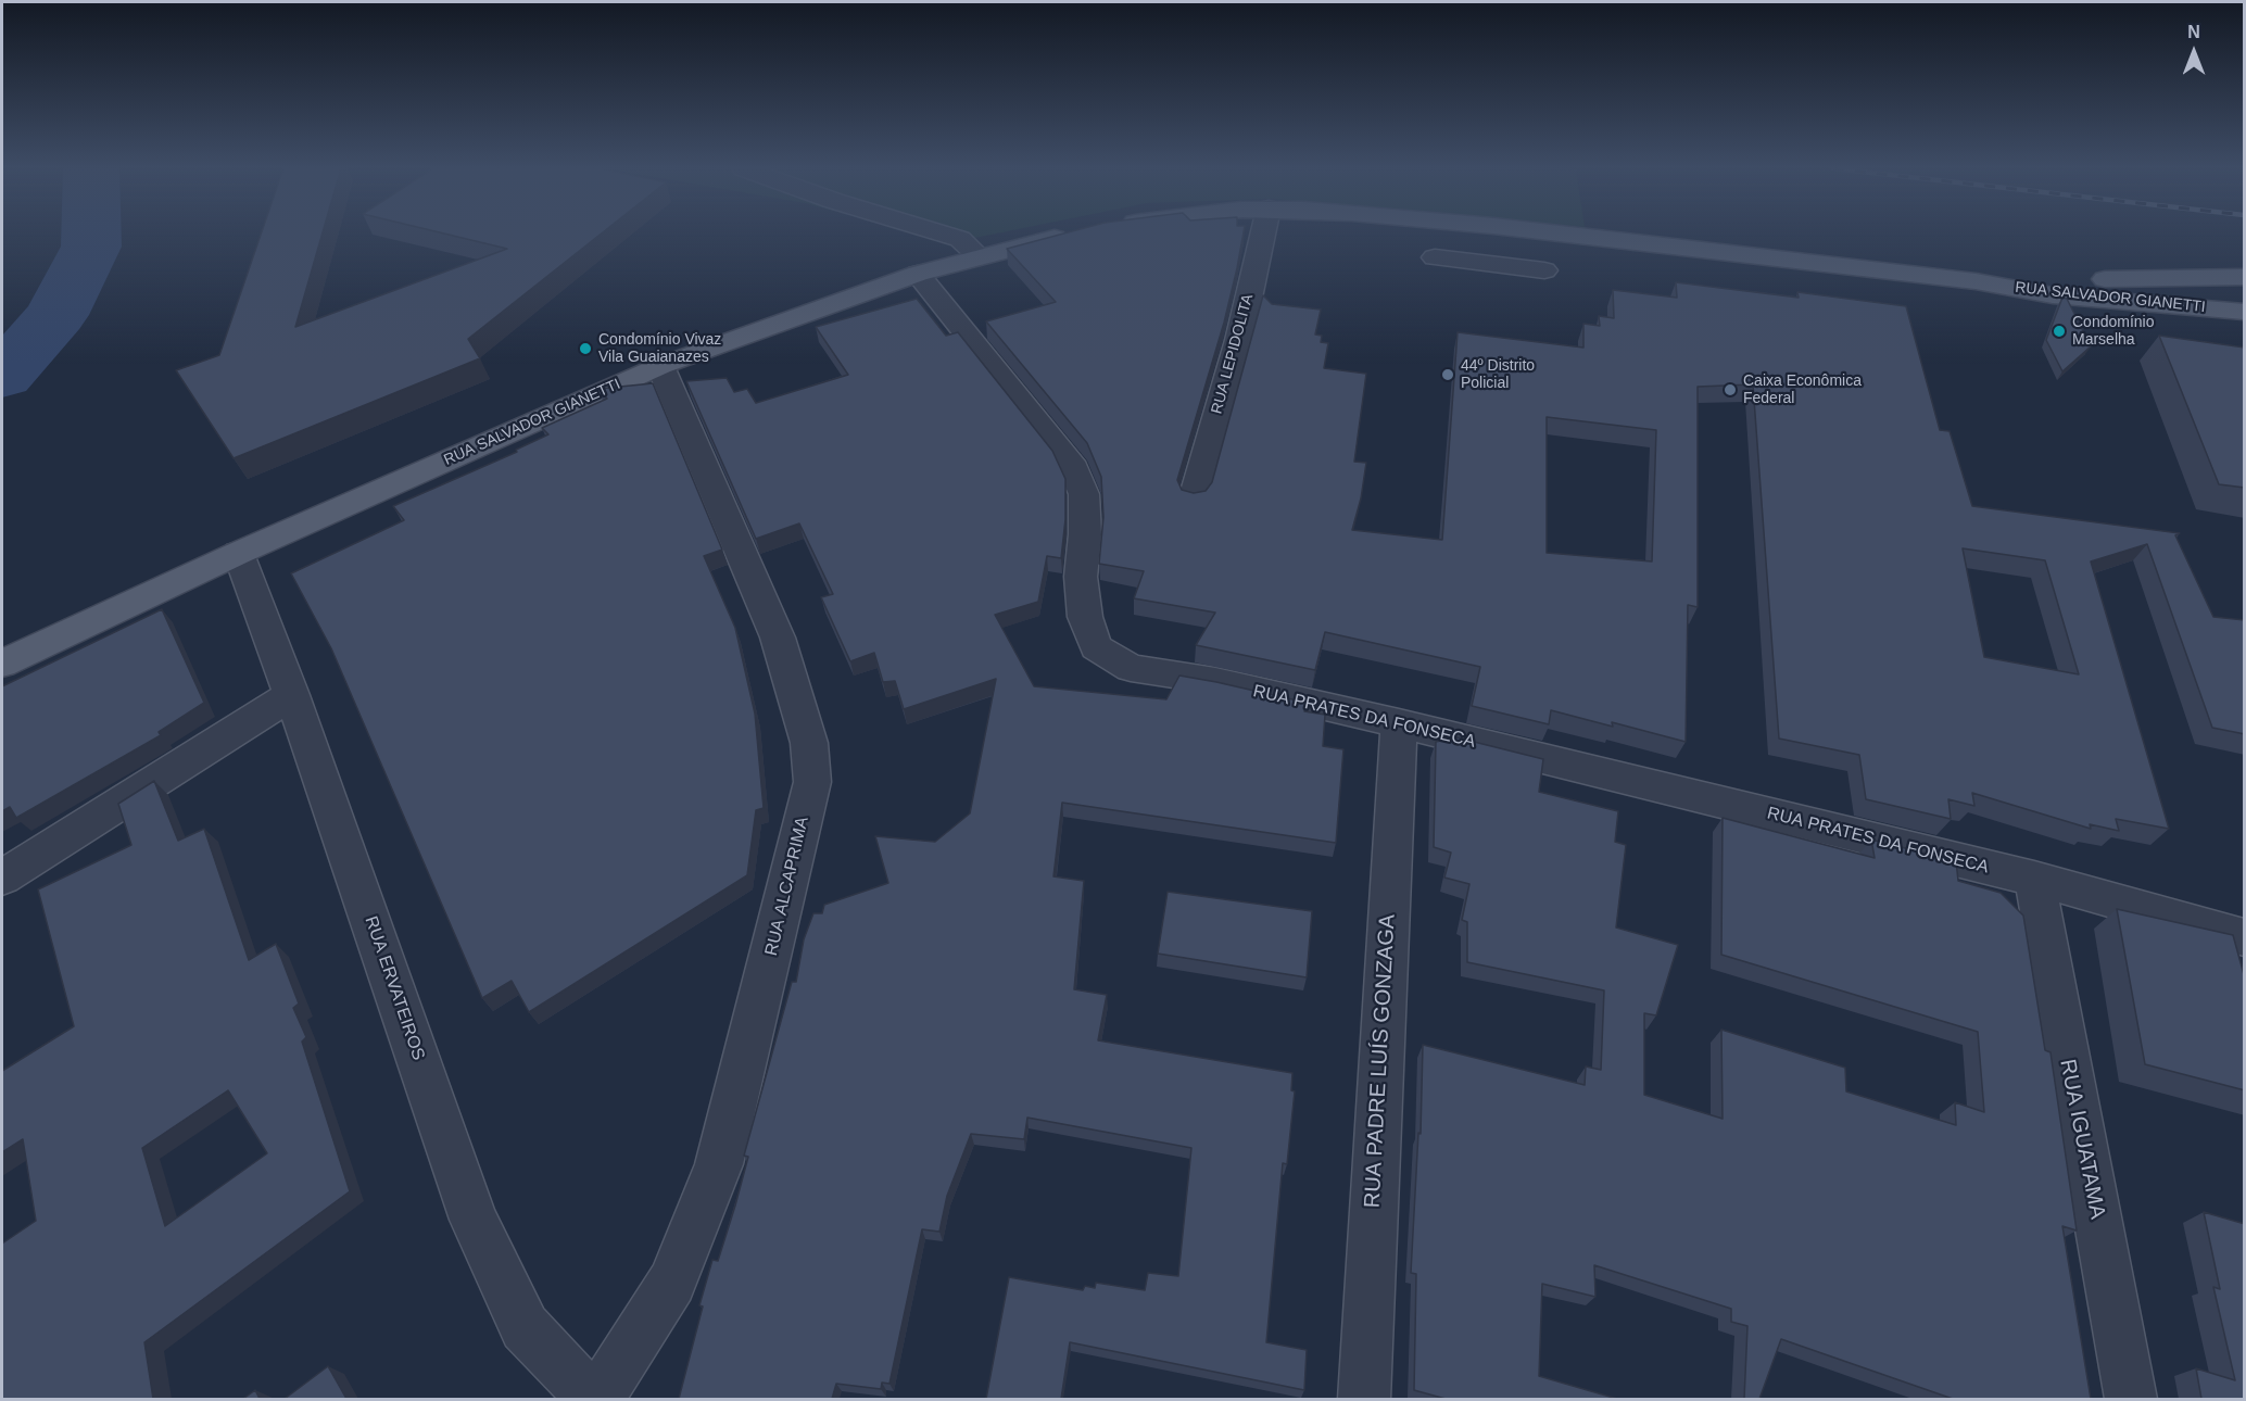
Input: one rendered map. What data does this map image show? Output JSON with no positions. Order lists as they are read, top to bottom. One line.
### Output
{"streets":{"main road":["RUA SALVADOR GIANETTI"],"street":["RUA LEPIDOLITA","RUA PRATES DA FONSECA","RUA ALCAPRIMA","RUA ERVATEIROS","RUA PADRE LUÍS GONZAGA","RUA IGUATAMA"]},"crossings":[["RUA SALVADOR GIANETTI","RUA PRATES DA FONSECA"],["RUA SALVADOR GIANETTI","RUA ALCAPRIMA"],["RUA SALVADOR GIANETTI","RUA ERVATEIROS"],["RUA PRATES DA FONSECA","RUA PADRE LUÍS GONZAGA"],["RUA PRATES DA FONSECA","RUA IGUATAMA"]],"places":["Condomínio Marselha","Condomínio Vivaz Vila Guaianazes","44º Distrito Policial","Caixa Econômica Federal"],"north":"top"}
